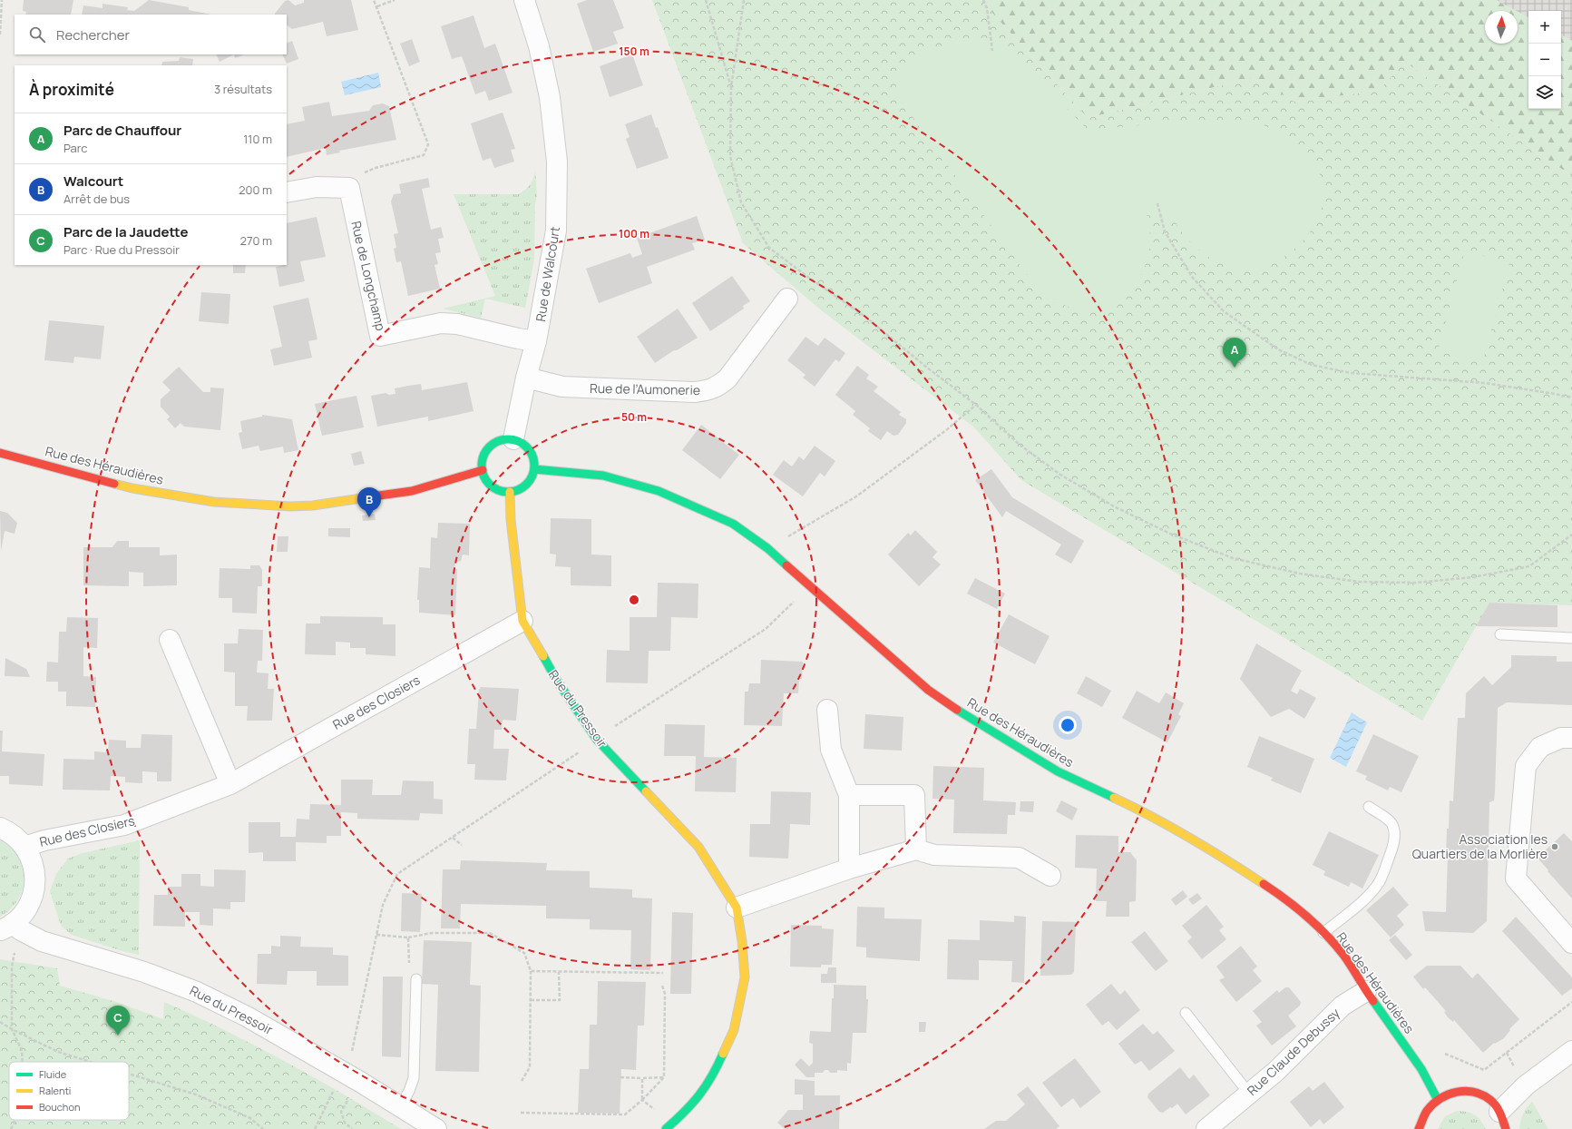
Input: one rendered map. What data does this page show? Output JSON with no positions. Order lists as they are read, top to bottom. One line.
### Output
{"streets":{"street":["Rue de Walcourt","Rue de Longchamp","Rue de l’Aumonerie","Rue des Héraudières","Rue des Closiers","Rue du Pressoir","Rue Claude Debussy"]},"crossings":[["Rue de Walcourt","Rue de Longchamp"],["Rue de Walcourt","Rue de l’Aumonerie"],["Rue de Walcourt","Rue des Héraudières"],["Rue de Walcourt","Rue du Pressoir"],["Rue des Héraudières","Rue du Pressoir"],["Rue des Héraudières","Rue Claude Debussy"],["Rue des Closiers","Rue du Pressoir"]],"places":["Association les Quartiers de la Morlière"],"legend":["Fluide","Ralenti","Bouchon"],"north":"top","page":{"map_buttons":["+","−"],"search":"Rechercher","heading":["À proximité","3 résultats"],"list":[{"mark":"A","name":"Parc de Chauffour","note":"Parc","value":"110 m"},{"mark":"B","name":"Walcourt","note":"Arrêt de bus","value":"200 m"},{"mark":"C","name":"Parc de la Jaudette","note":"Parc · Rue du Pressoir","value":"270 m"}],"pins":["A","B","C"]},"rings":["150 m","100 m","50 m"]}
